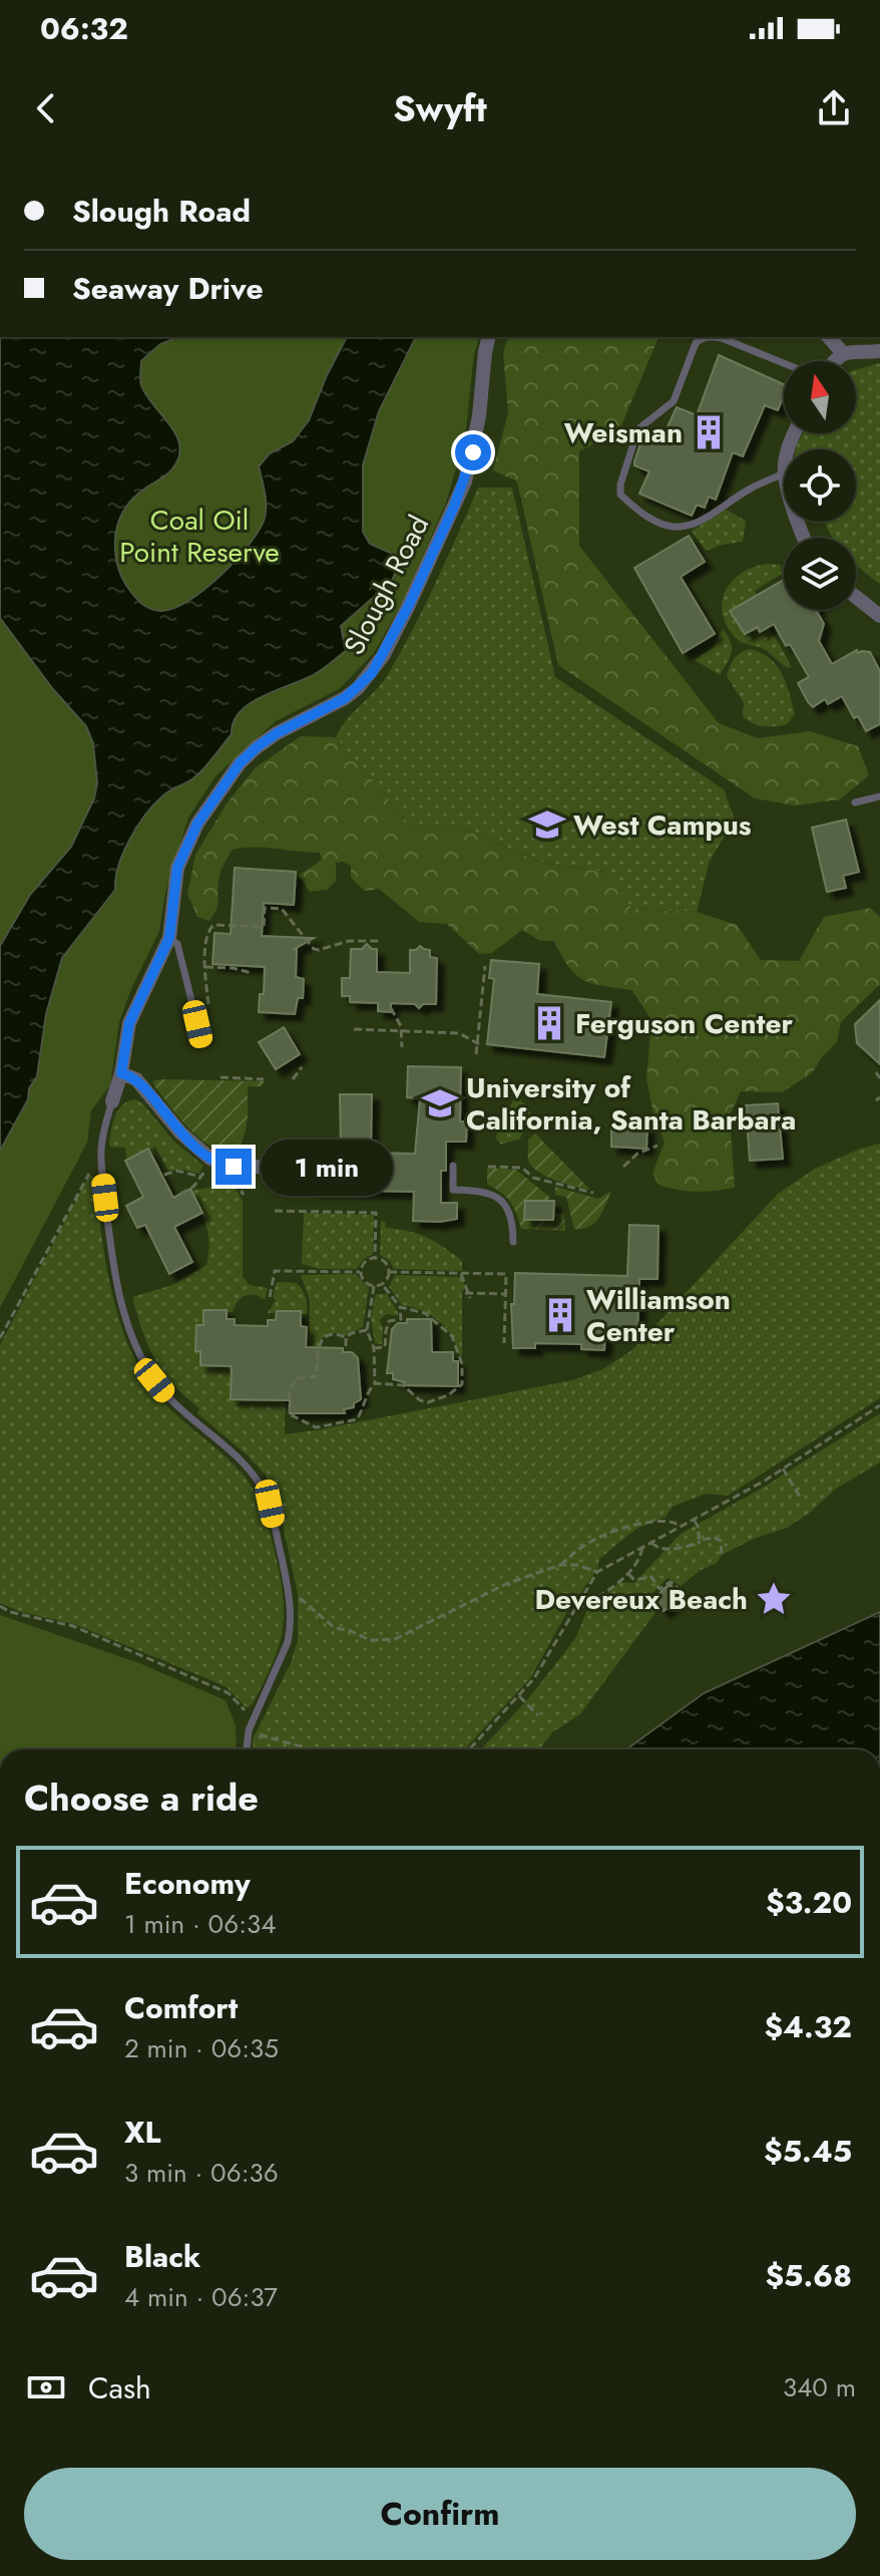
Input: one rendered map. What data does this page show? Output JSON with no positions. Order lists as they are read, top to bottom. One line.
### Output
{"streets":{"street":["Slough Road"]},"parks":["Coal Oil Point Reserve"],"places":{"building":["Weisman","Ferguson Center","Williamson Center"],"school or university":["West Campus","University of California, Santa Barbara"],"place":["Devereux Beach"]},"north":"top","page":{"status":"06:32","header":"Swyft","banner":["Slough Road","Seaway Drive"],"bubble":"1 min","heading":"Choose a ride","list":[{"name":"Economy","note":"1 min · 06:34","value":"$3.20"},{"name":"Comfort","note":"2 min · 06:35","value":"$4.32"},{"name":"XL","note":"3 min · 06:36","value":"$5.45"},{"name":"Black","note":"4 min · 06:37","value":"$5.68"}],"pay":["Cash","340 m"],"buttons":"Confirm"}}
